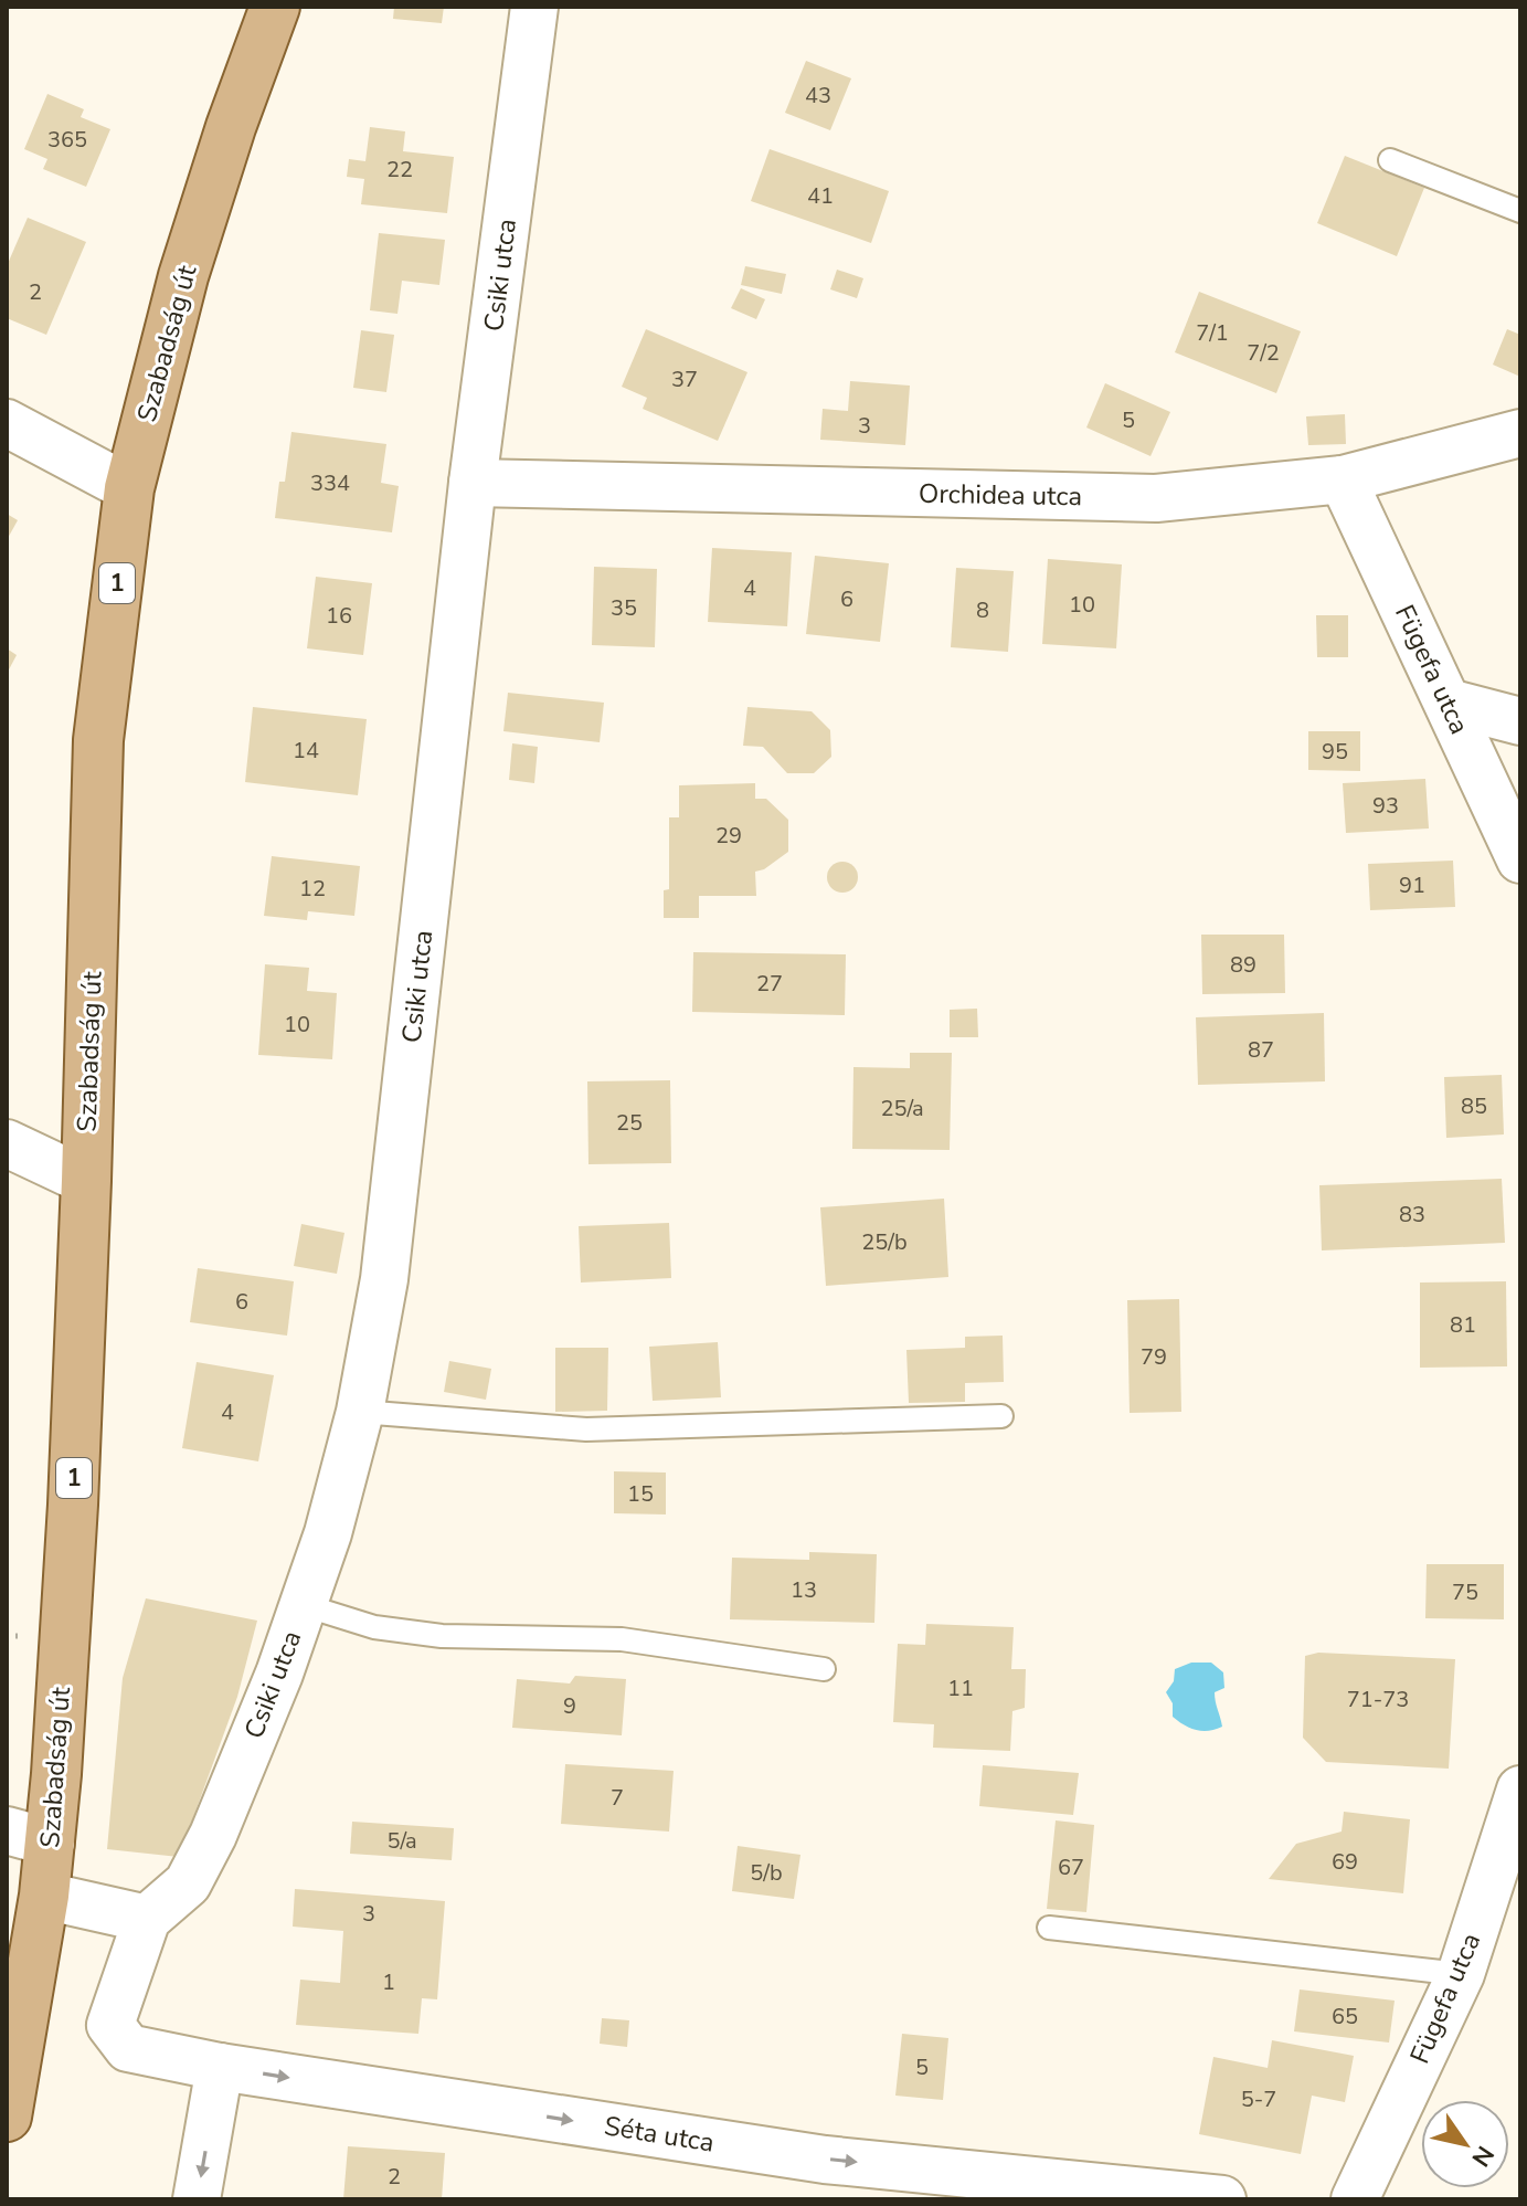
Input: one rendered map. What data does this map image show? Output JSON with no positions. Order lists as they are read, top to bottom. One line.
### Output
{"streets":{"main road":["Szabadság út","1"],"street":["Csiki utca","Orchidea utca","Fügefa utca","Séta utca"]},"crossings":[["Csiki utca","Orchidea utca"],["Csiki utca","Séta utca"],["Orchidea utca","Fügefa utca"]],"one_way":["Séta utca"],"house_numbers":["43","365","22","41","2","7/1","7/2","37","5","3","334","4","6","10","35","8","16","14","95","93","29","91","12","89","27","10","87","85","25/a","25","83","25/b","6","81","79","4","15","13","75","11","71-73","9","7","5/a","69","67","5/b","3","1","65","5","5-7","2"],"north":"bottom right"}
